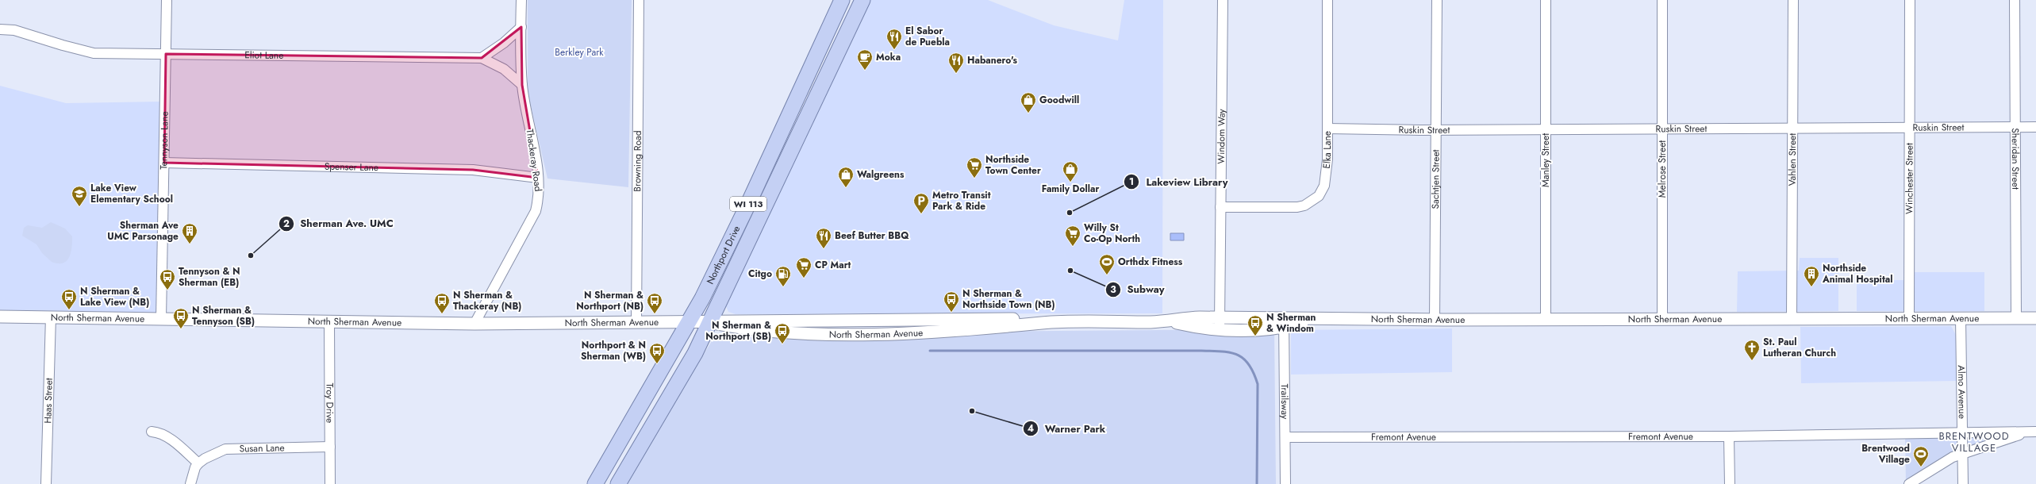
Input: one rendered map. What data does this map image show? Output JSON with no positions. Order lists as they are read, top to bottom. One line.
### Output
{"streets":{"main road":["WI 113","Northport Drive"],"street":["Eliot Lane","Ruskin Street","Windom Way","Tennyson Lane","Elka Lane","Sheridan Street","Vahlen Street","Thackeray Road","Manley Street","Browning Road","Spenser Lane","Melrose Street","Winchester Street","Sachtjen Street","North Sherman Avenue","Almo Avenue","Haas Street","Trailsway","Troy Drive","Fremont Avenue","Susan Lane"]},"crossings":[["Eliot Lane","Tennyson Lane"],["Eliot Lane","Thackeray Road"],["Ruskin Street","Elka Lane"],["Ruskin Street","Sheridan Street"],["Ruskin Street","Vahlen Street"],["Ruskin Street","Manley Street"],["Ruskin Street","Melrose Street"],["Ruskin Street","Winchester Street"],["Ruskin Street","Sachtjen Street"],["Windom Way","Elka Lane"],["Windom Way","North Sherman Avenue"],["Tennyson Lane","Spenser Lane"],["Tennyson Lane","North Sherman Avenue"],["Sheridan Street","North Sherman Avenue"],["Vahlen Street","North Sherman Avenue"],["Thackeray Road","Spenser Lane"],["Thackeray Road","North Sherman Avenue"],["Manley Street","North Sherman Avenue"],["Browning Road","North Sherman Avenue"],["Melrose Street","North Sherman Avenue"],["Winchester Street","North Sherman Avenue"],["Sachtjen Street","North Sherman Avenue"],["Northport Drive","North Sherman Avenue"],["North Sherman Avenue","Almo Avenue"],["North Sherman Avenue","Haas Street"],["North Sherman Avenue","Trailsway"],["North Sherman Avenue","Troy Drive"],["Almo Avenue","Fremont Avenue"],["Trailsway","Fremont Avenue"],["Troy Drive","Susan Lane"]],"districts":["BRENTWOOD VILLAGE"],"parks":["Berkley Park"],"places":{"restaurant":["El Sabor de Puebla","Habanero's","Beef Butter BBQ"],"cafe":["Moka"],"shop":["Goodwill","Family Dollar","Walgreens"],"supermarket":["Northside Town Center","Willy St Co-Op North","CP Mart"],"school or university":["Lake View Elementary School"],"other":["Lakeview Library","Sherman Ave. UMC","Subway","Warner Park"],"parking":["Metro Transit Park & Ride"],"building":["Sherman Ave UMC Parsonage","Northside Animal Hospital"],"sports":["Orthdx Fitness","Brentwood Village"],"fuel station":["Citgo"],"bus stop":["Tennyson & N Sherman (EB)","N Sherman & Lake View (NB)","N Sherman & Northside Town (NB)","N Sherman & Thackeray (NB)","N Sherman & Northport (NB)","N Sherman & Tennyson (SB)","N Sherman & Windom","N Sherman & Northport (SB)","Northport & N Sherman (WB)"],"church":["St. Paul Lutheran Church"]}}
